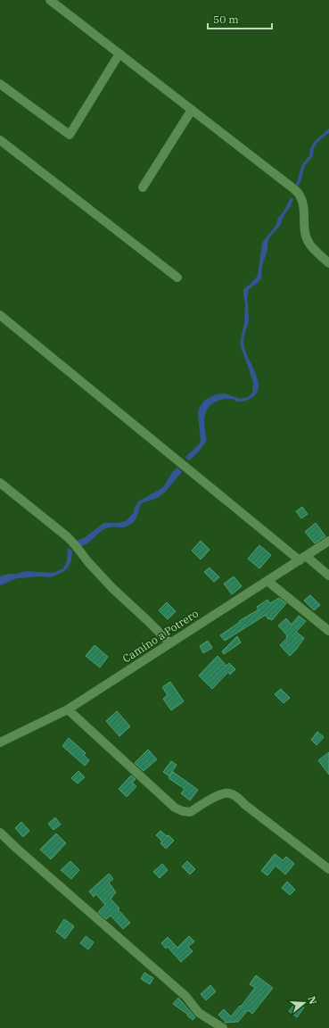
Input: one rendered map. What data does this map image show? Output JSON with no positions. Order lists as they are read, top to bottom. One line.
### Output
{"streets":{"street":["Camino a Potrero"]},"scale_bar":"50 m","north":"right"}
